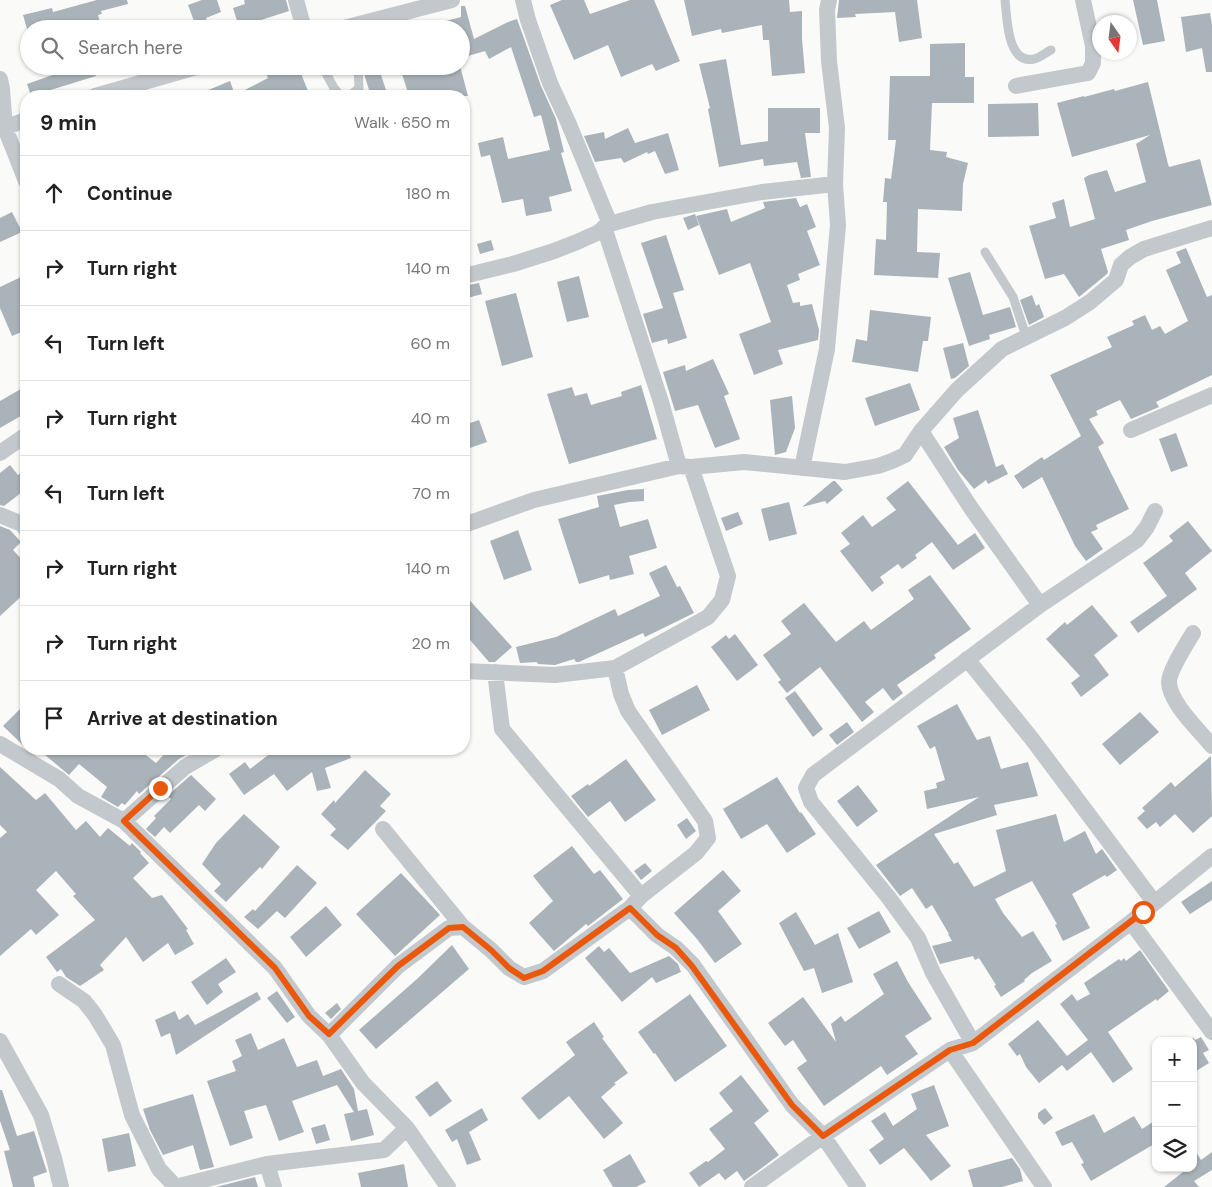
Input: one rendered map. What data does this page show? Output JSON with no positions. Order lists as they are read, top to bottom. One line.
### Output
{"north":"bottom","page":{"search":"Search here","heading":["9 min","Walk · 650 m"],"list":[["Continue","180 m"],["Turn right","140 m"],["Turn left","60 m"],["Turn right","40 m"],["Turn left","70 m"],["Turn right","140 m"],["Turn right","20 m"],"Arrive at destination"],"map_buttons":["+","−"]}}
